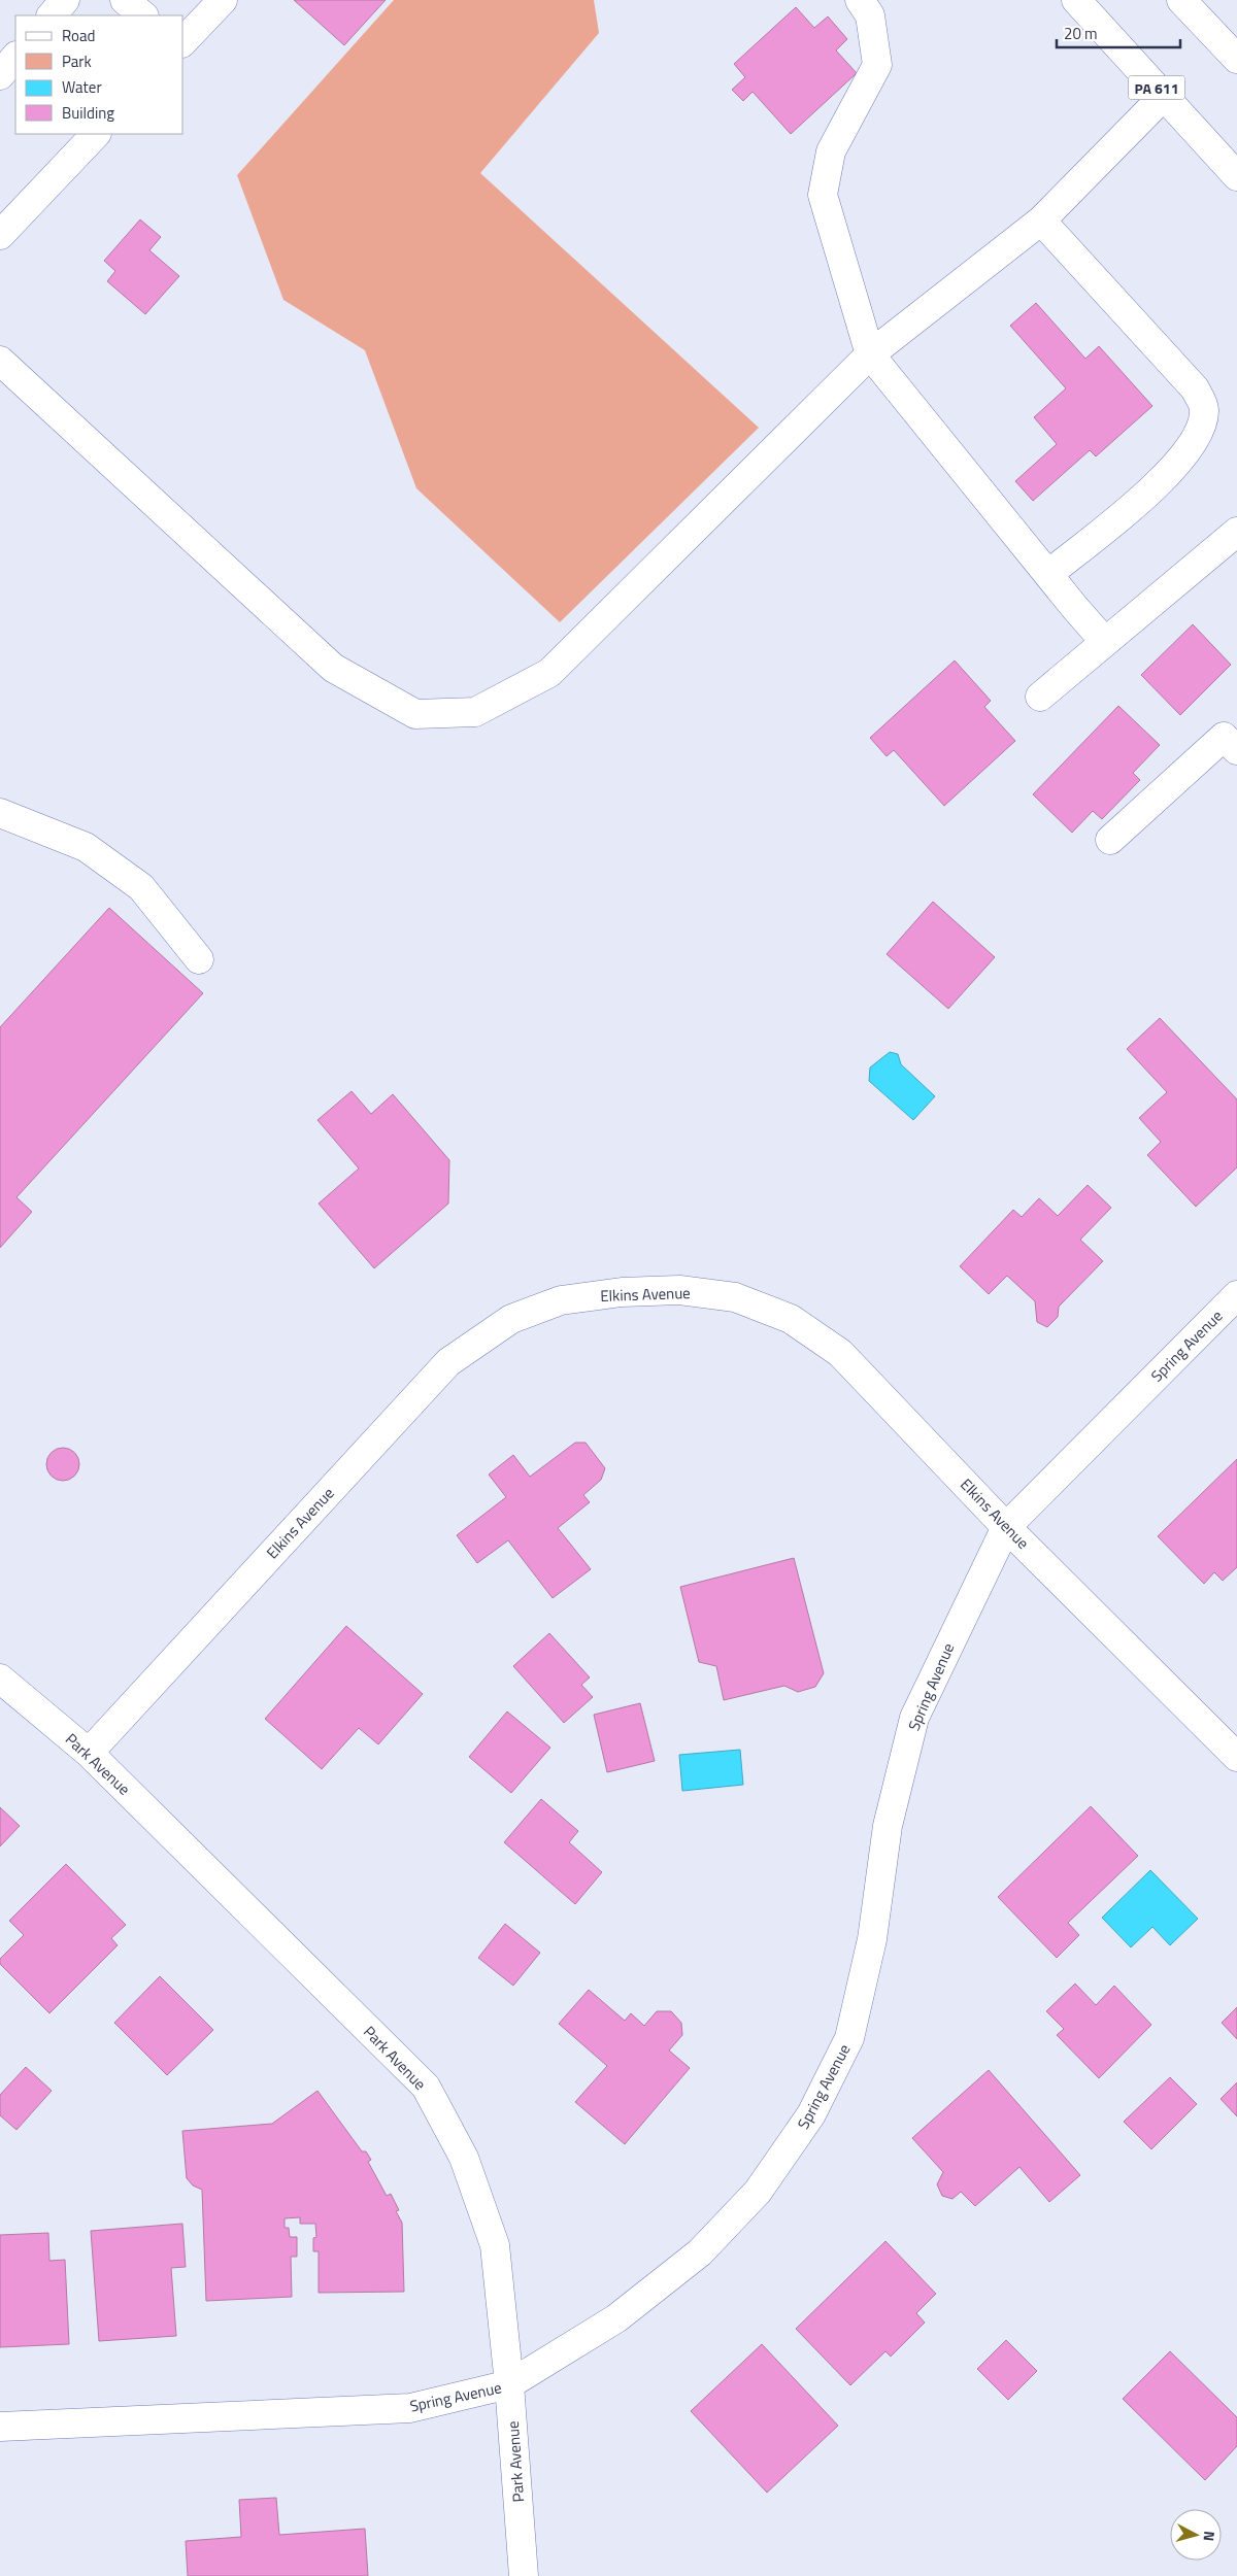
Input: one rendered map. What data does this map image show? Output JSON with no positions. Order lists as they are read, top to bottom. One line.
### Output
{"streets":{"main road":["PA 611","Elkins Avenue","Spring Avenue","Park Avenue"]},"crossings":[["Elkins Avenue","Spring Avenue"],["Elkins Avenue","Park Avenue"],["Spring Avenue","Park Avenue"]],"legend":["Road","Park","Water","Building"],"scale_bar":"20 m","north":"right"}
